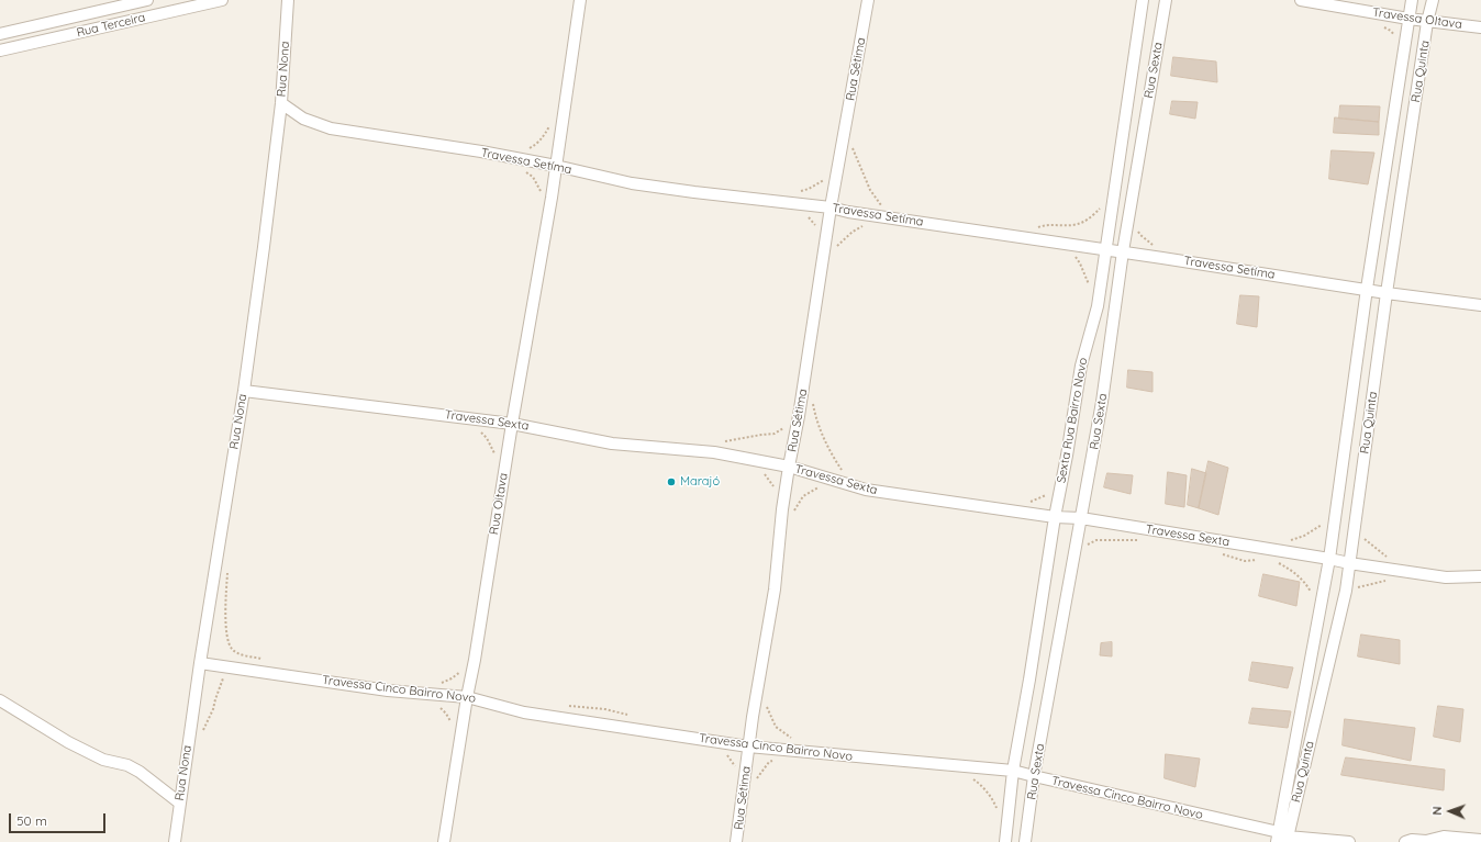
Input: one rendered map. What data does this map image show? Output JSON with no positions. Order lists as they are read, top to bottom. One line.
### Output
{"streets":{"street":["Travessa OItava","Rua Terceira","Rua Nona","Rua Sétima","Rua Sexta","Rua Quinta","Travessa Setíma","Travessa Sexta","Sexta Rua Bairro Novo","Rua Oitava","Travessa Cinco Bairro Novo"]},"crossings":[["Travessa OItava","Rua Quinta"],["Rua Nona","Travessa Setíma"],["Rua Nona","Travessa Sexta"],["Rua Nona","Travessa Cinco Bairro Novo"],["Rua Sétima","Travessa Setíma"],["Rua Sétima","Travessa Sexta"],["Rua Sétima","Travessa Cinco Bairro Novo"],["Rua Sexta","Travessa Setíma"],["Rua Sexta","Travessa Sexta"],["Rua Sexta","Travessa Cinco Bairro Novo"],["Rua Quinta","Travessa Setíma"],["Rua Quinta","Travessa Sexta"],["Rua Quinta","Travessa Cinco Bairro Novo"],["Travessa Setíma","Sexta Rua Bairro Novo"],["Travessa Setíma","Rua Oitava"],["Travessa Sexta","Sexta Rua Bairro Novo"],["Travessa Sexta","Rua Oitava"],["Sexta Rua Bairro Novo","Travessa Cinco Bairro Novo"],["Rua Oitava","Travessa Cinco Bairro Novo"]],"places":["Marajó"],"scale_bar":"50 m","north":"left"}
